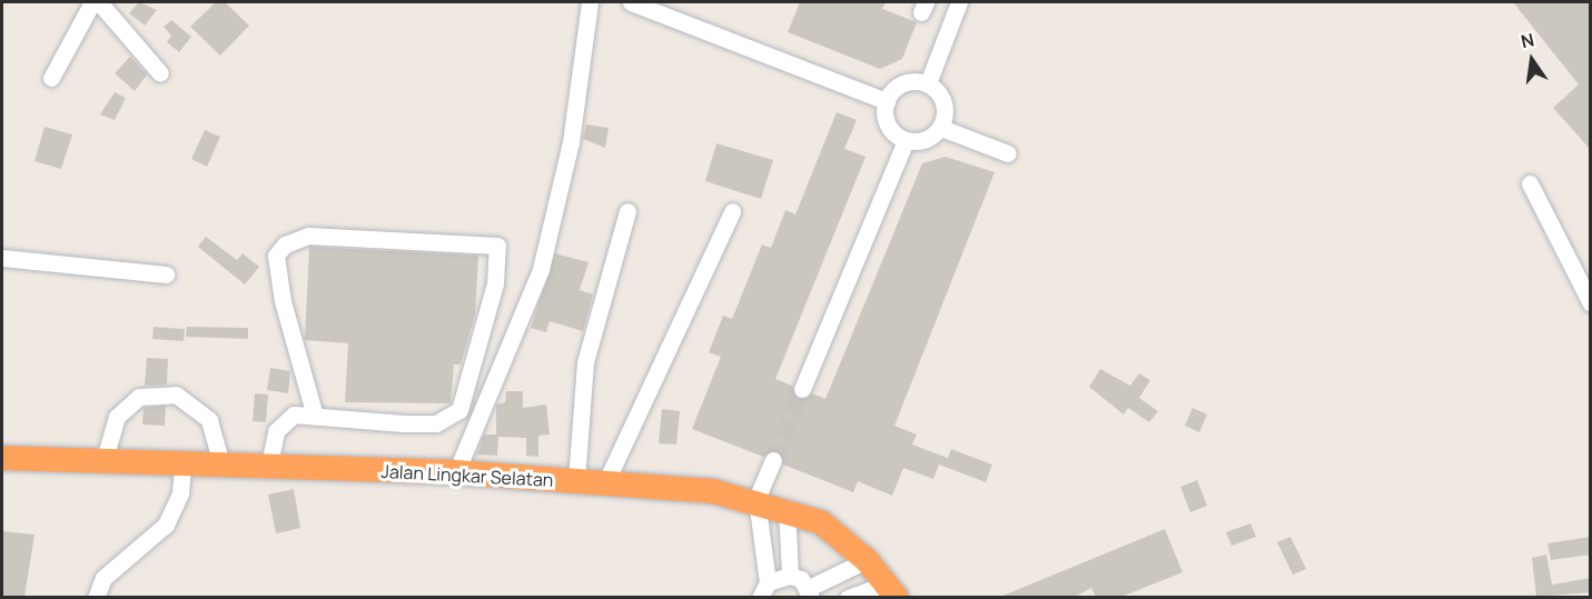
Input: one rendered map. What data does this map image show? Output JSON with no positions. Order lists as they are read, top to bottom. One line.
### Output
{"streets":{"highway":["Jalan Lingkar Selatan"]},"north":"top"}
